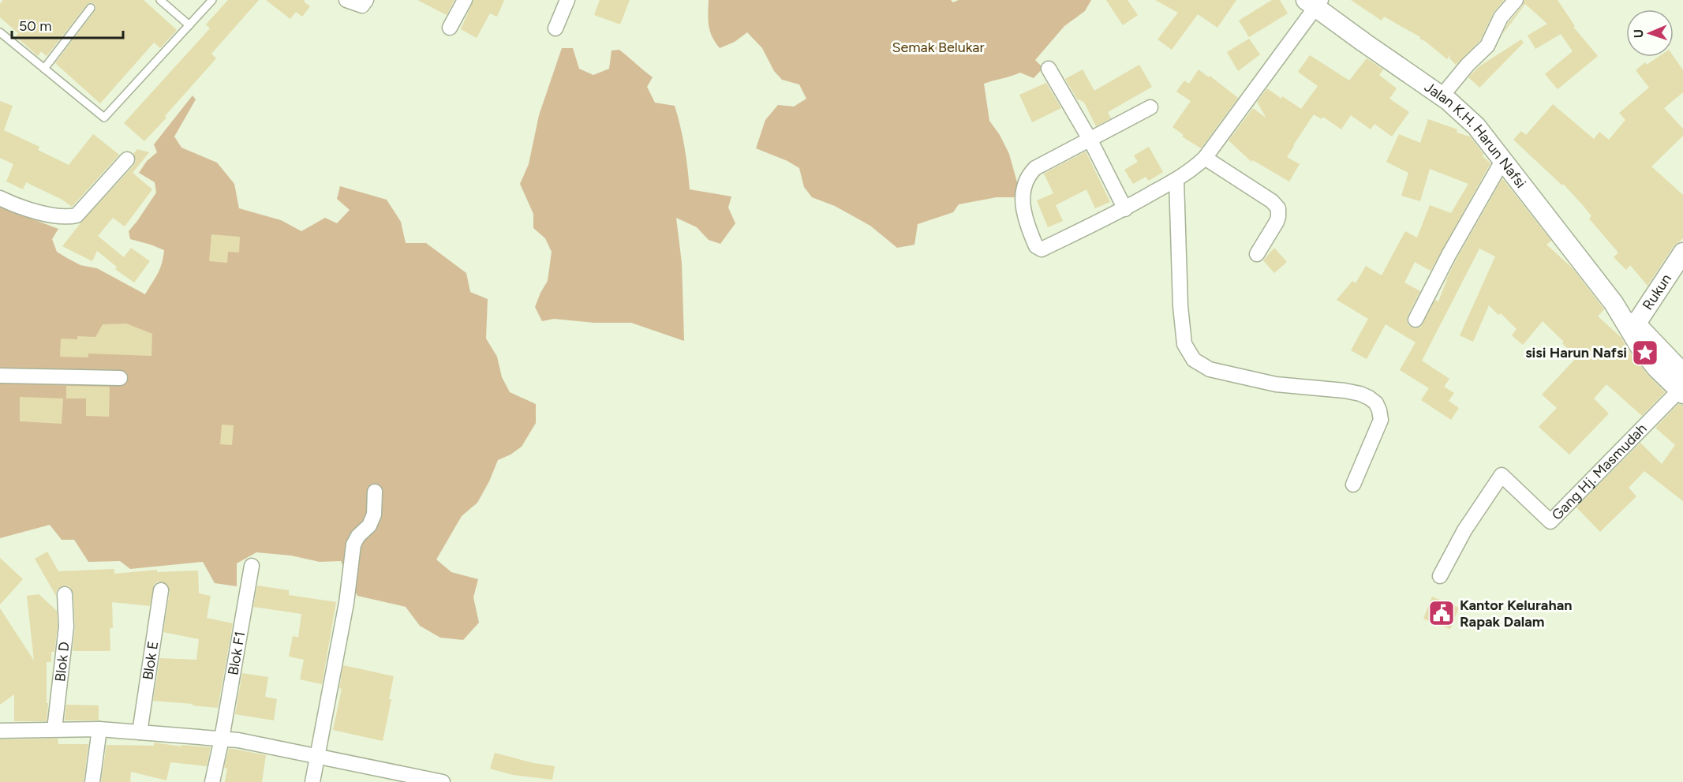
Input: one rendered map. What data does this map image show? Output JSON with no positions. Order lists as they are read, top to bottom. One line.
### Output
{"streets":{"main road":["Jalan K.H. Harun Nafsi","Rukun"],"street":["Gang Hj. Masmudah","Blok F1","Blok E","Blok D"]},"crossings":[["Jalan K.H. Harun Nafsi","Rukun"],["Jalan K.H. Harun Nafsi","Gang Hj. Masmudah"]],"parks":["Semak Belukar"],"places":{"place":["sisi Harun Nafsi"],"public building":["Kantor Kelurahan Rapak Dalam"]},"scale_bar":"50 m","north":"left"}
